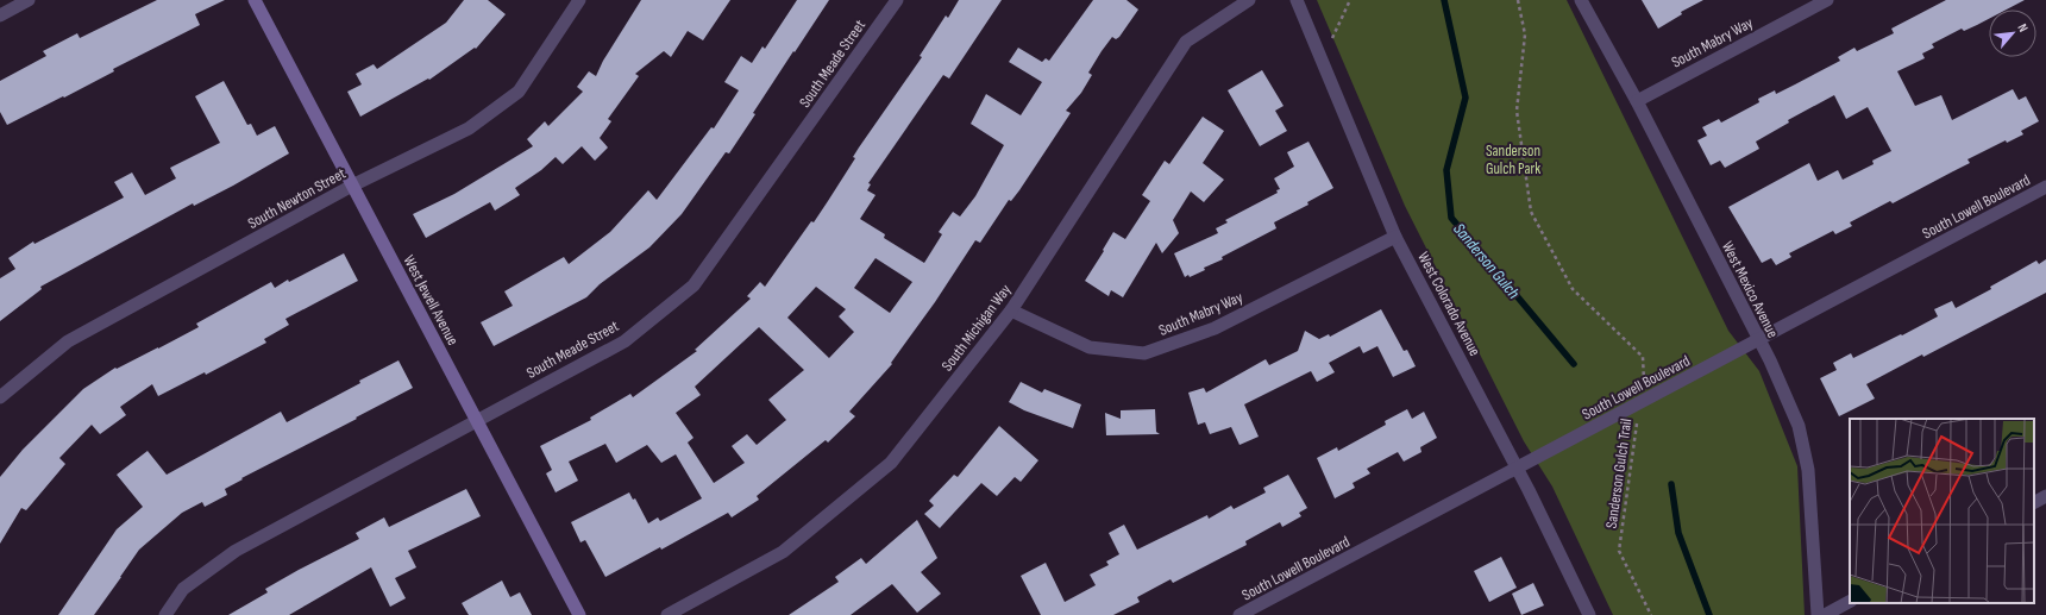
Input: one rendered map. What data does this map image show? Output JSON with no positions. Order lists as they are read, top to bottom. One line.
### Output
{"streets":{"main road":["West Jewell Avenue"],"street":["South Mabry Way","South Meade Street","South Newton Street","South Lowell Boulevard","West Mexico Avenue","West Colorado Avenue","South Michigan Way"],"path":["Sanderson Gulch Trail"]},"crossings":[["South Mabry Way","West Mexico Avenue"],["South Mabry Way","West Colorado Avenue"],["South Mabry Way","South Michigan Way"],["South Meade Street","West Jewell Avenue"],["South Newton Street","West Jewell Avenue"],["South Lowell Boulevard","West Mexico Avenue"],["South Lowell Boulevard","West Colorado Avenue"],["South Lowell Boulevard","Sanderson Gulch Trail"]],"water":["Sanderson Gulch"],"parks":["Sanderson Gulch Park"],"north":"top right"}
